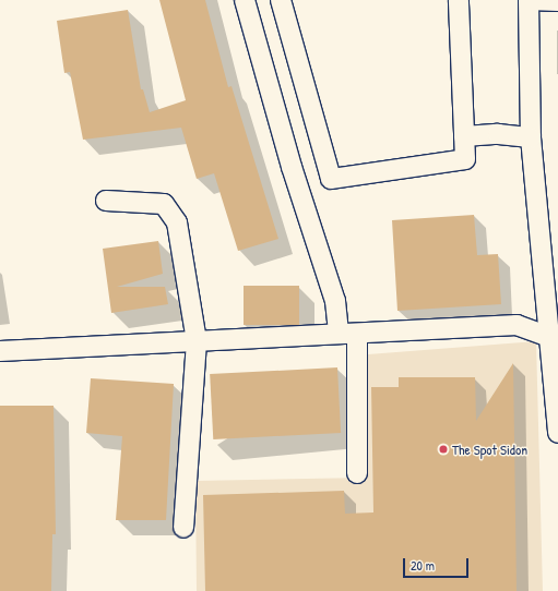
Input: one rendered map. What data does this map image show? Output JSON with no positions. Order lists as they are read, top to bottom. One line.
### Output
{"places":["The Spot Sidon"],"scale_bar":"20 m"}
